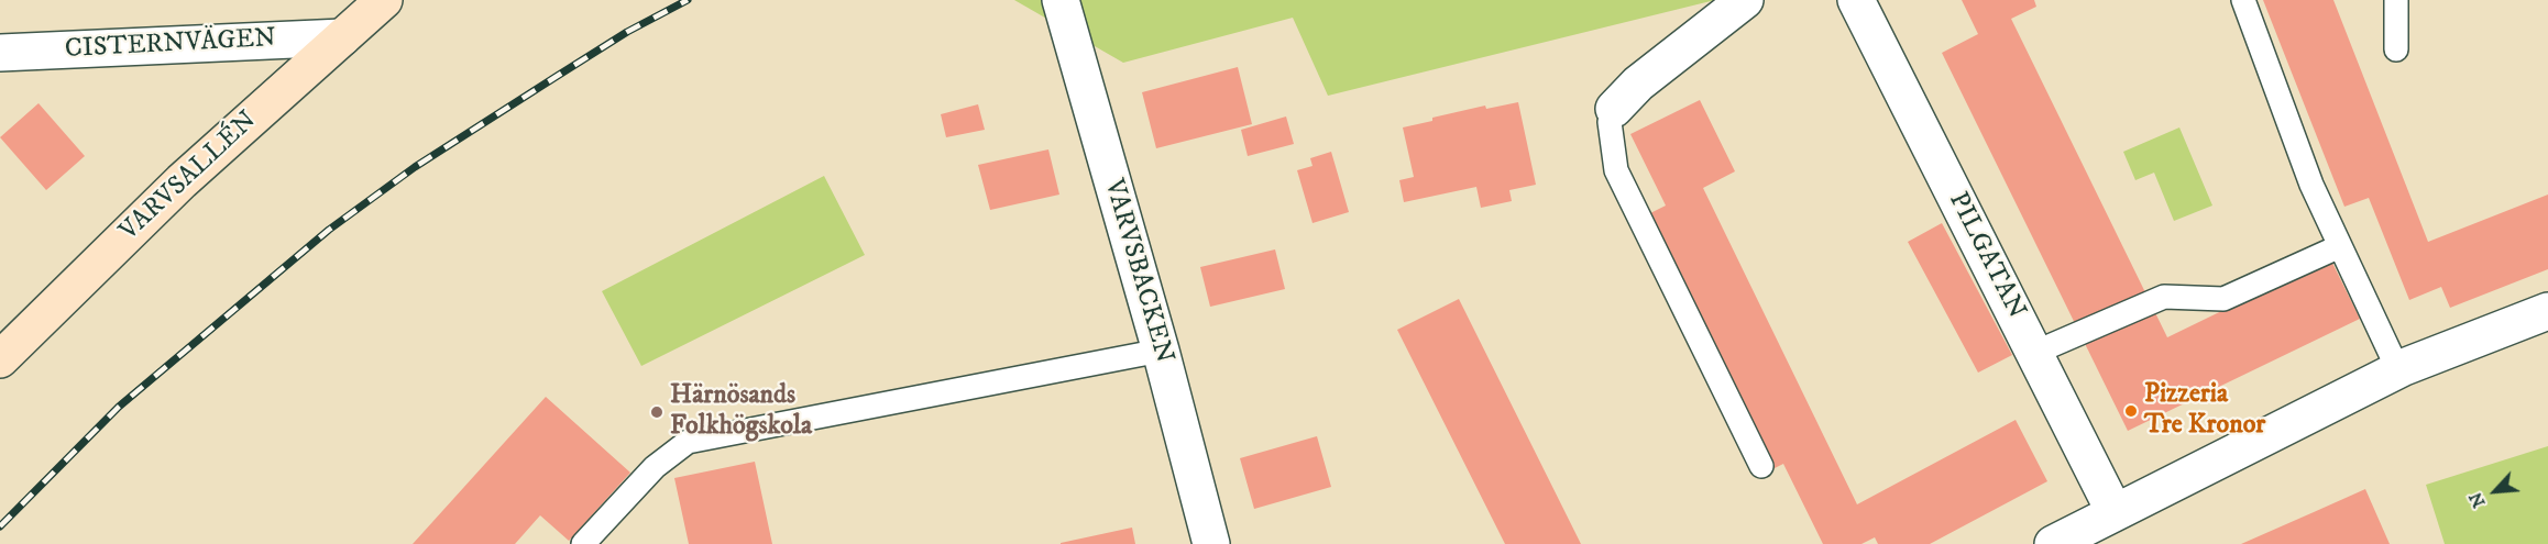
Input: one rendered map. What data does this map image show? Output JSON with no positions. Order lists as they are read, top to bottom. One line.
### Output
{"streets":{"street":["CISTERNVÄGEN","VARVSALLÉN","PILGATAN","VARVSBACKEN"]},"crossings":[["CISTERNVÄGEN","VARVSALLÉN"]],"places":["Pizzeria Tre Kronor","Härnösands Folkhögskola"],"north":"bottom left"}
